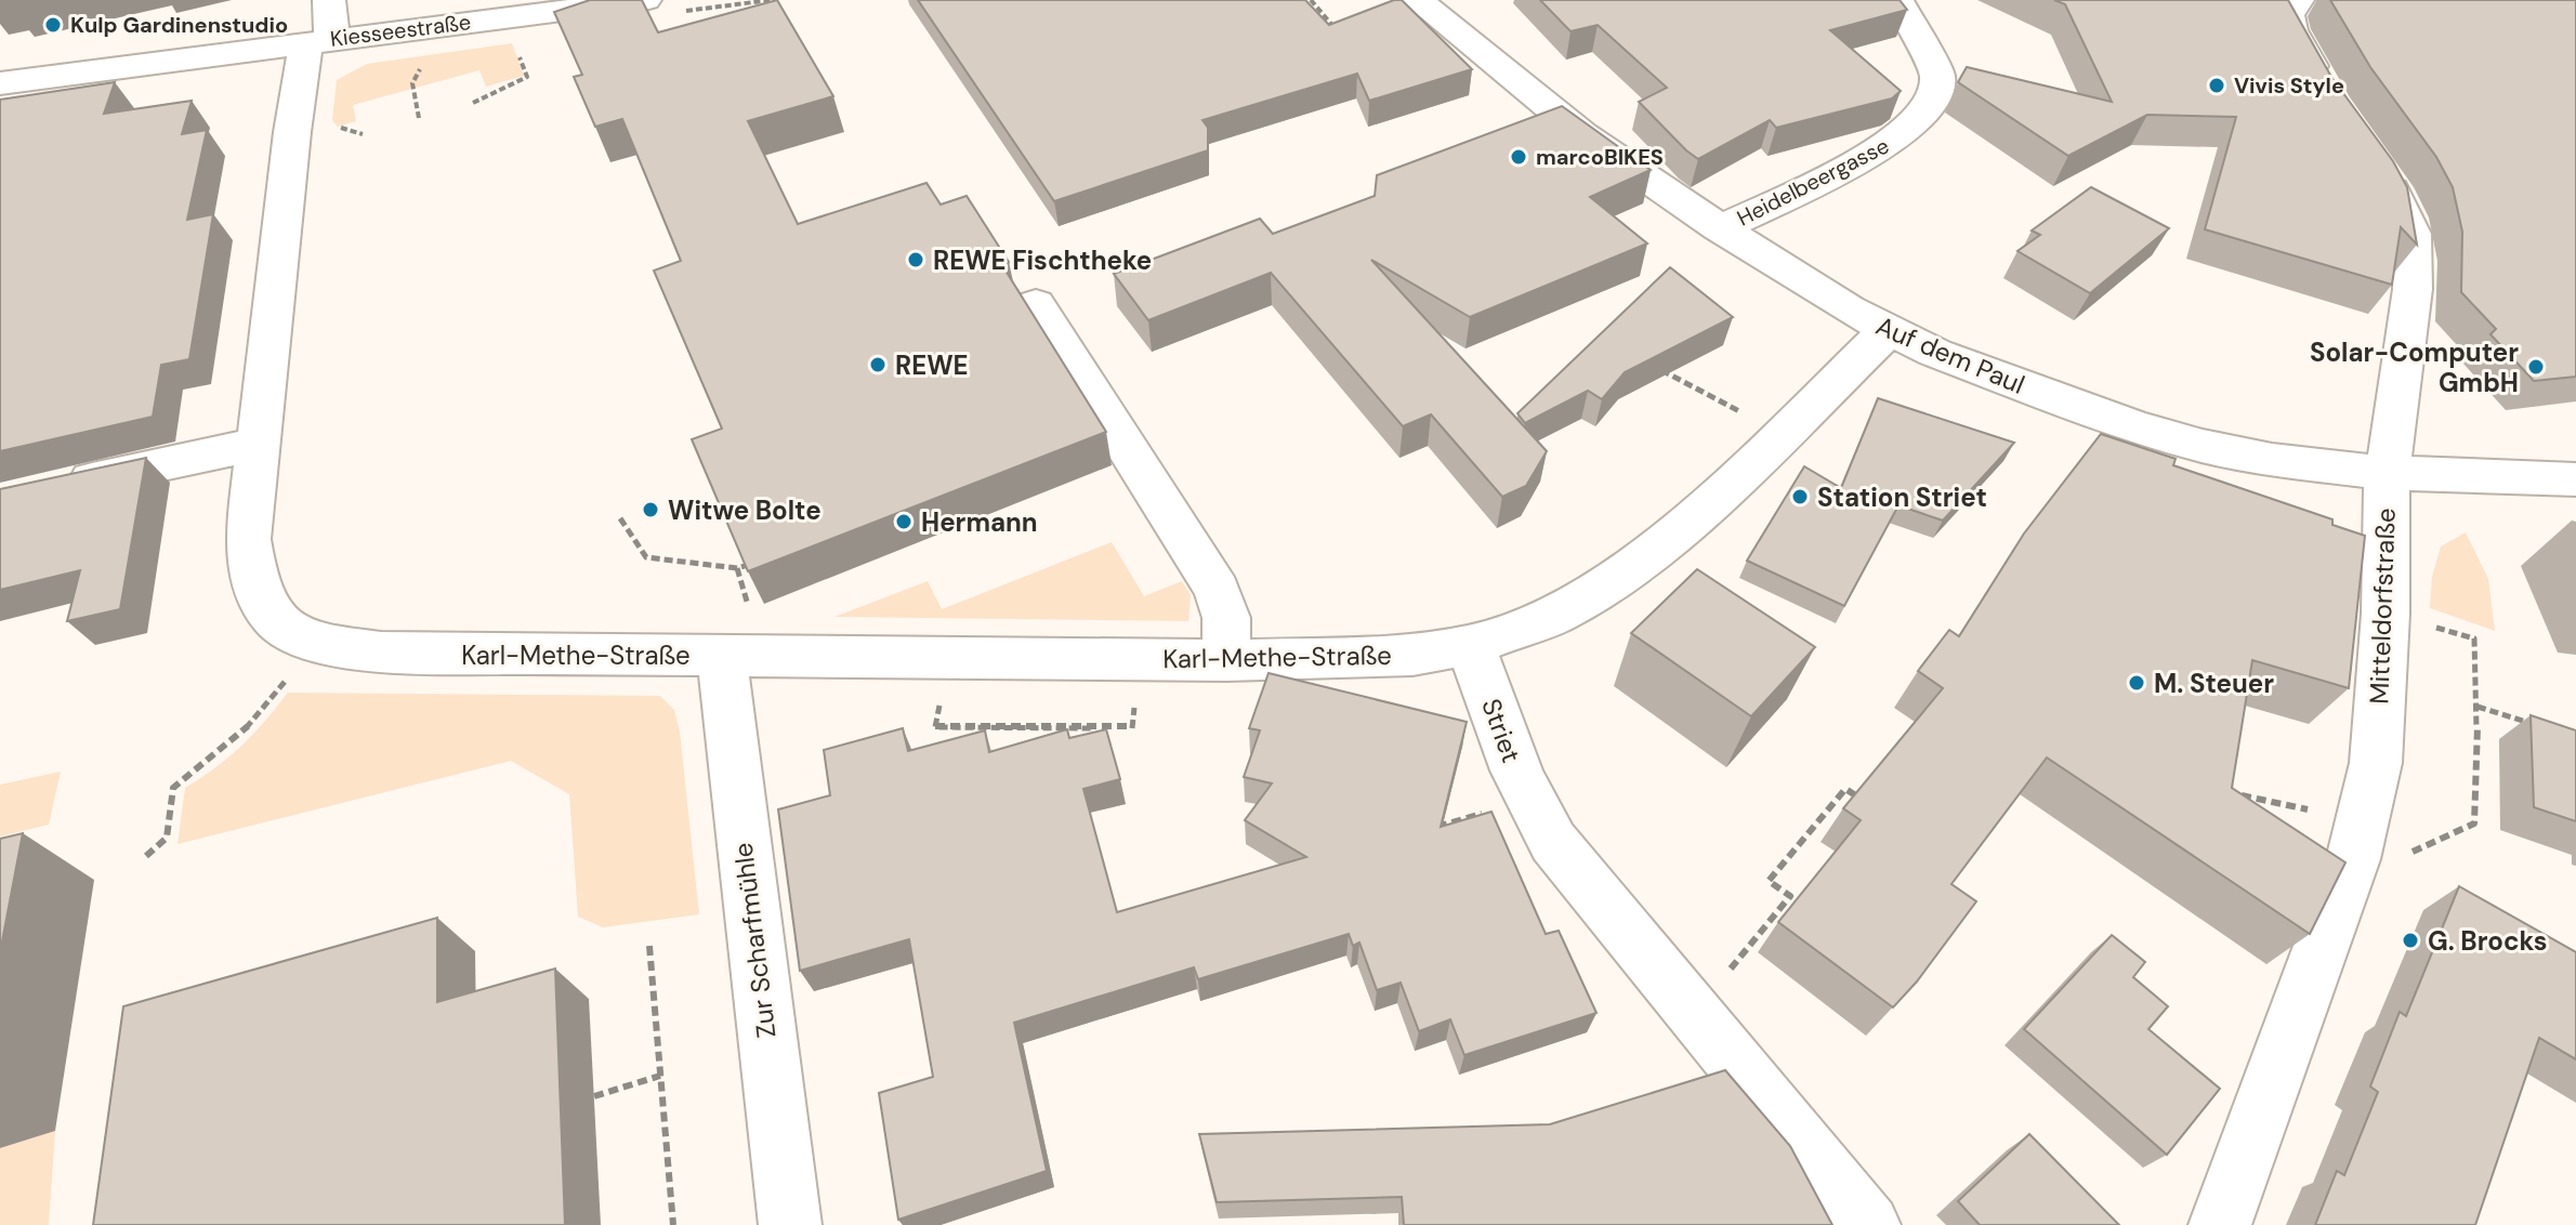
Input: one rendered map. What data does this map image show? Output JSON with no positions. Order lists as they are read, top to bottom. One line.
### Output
{"streets":{"street":["Kiesseestraße","Heidelbeergasse","Auf dem Paul","Mitteldorfstraße","Karl-Methe-Straße","Striet","Zur Scharfmühle"]},"crossings":[["Kiesseestraße","Karl-Methe-Straße"],["Heidelbeergasse","Auf dem Paul"],["Auf dem Paul","Mitteldorfstraße"],["Karl-Methe-Straße","Striet"],["Karl-Methe-Straße","Zur Scharfmühle"]],"places":["Kulp Gardinenstudio","Vivis Style","marcoBIKES","REWE Fischtheke","REWE","Solar-Computer GmbH","Station Striet","Witwe Bolte","Hermann","M. Steuer","G. Brocks"]}
